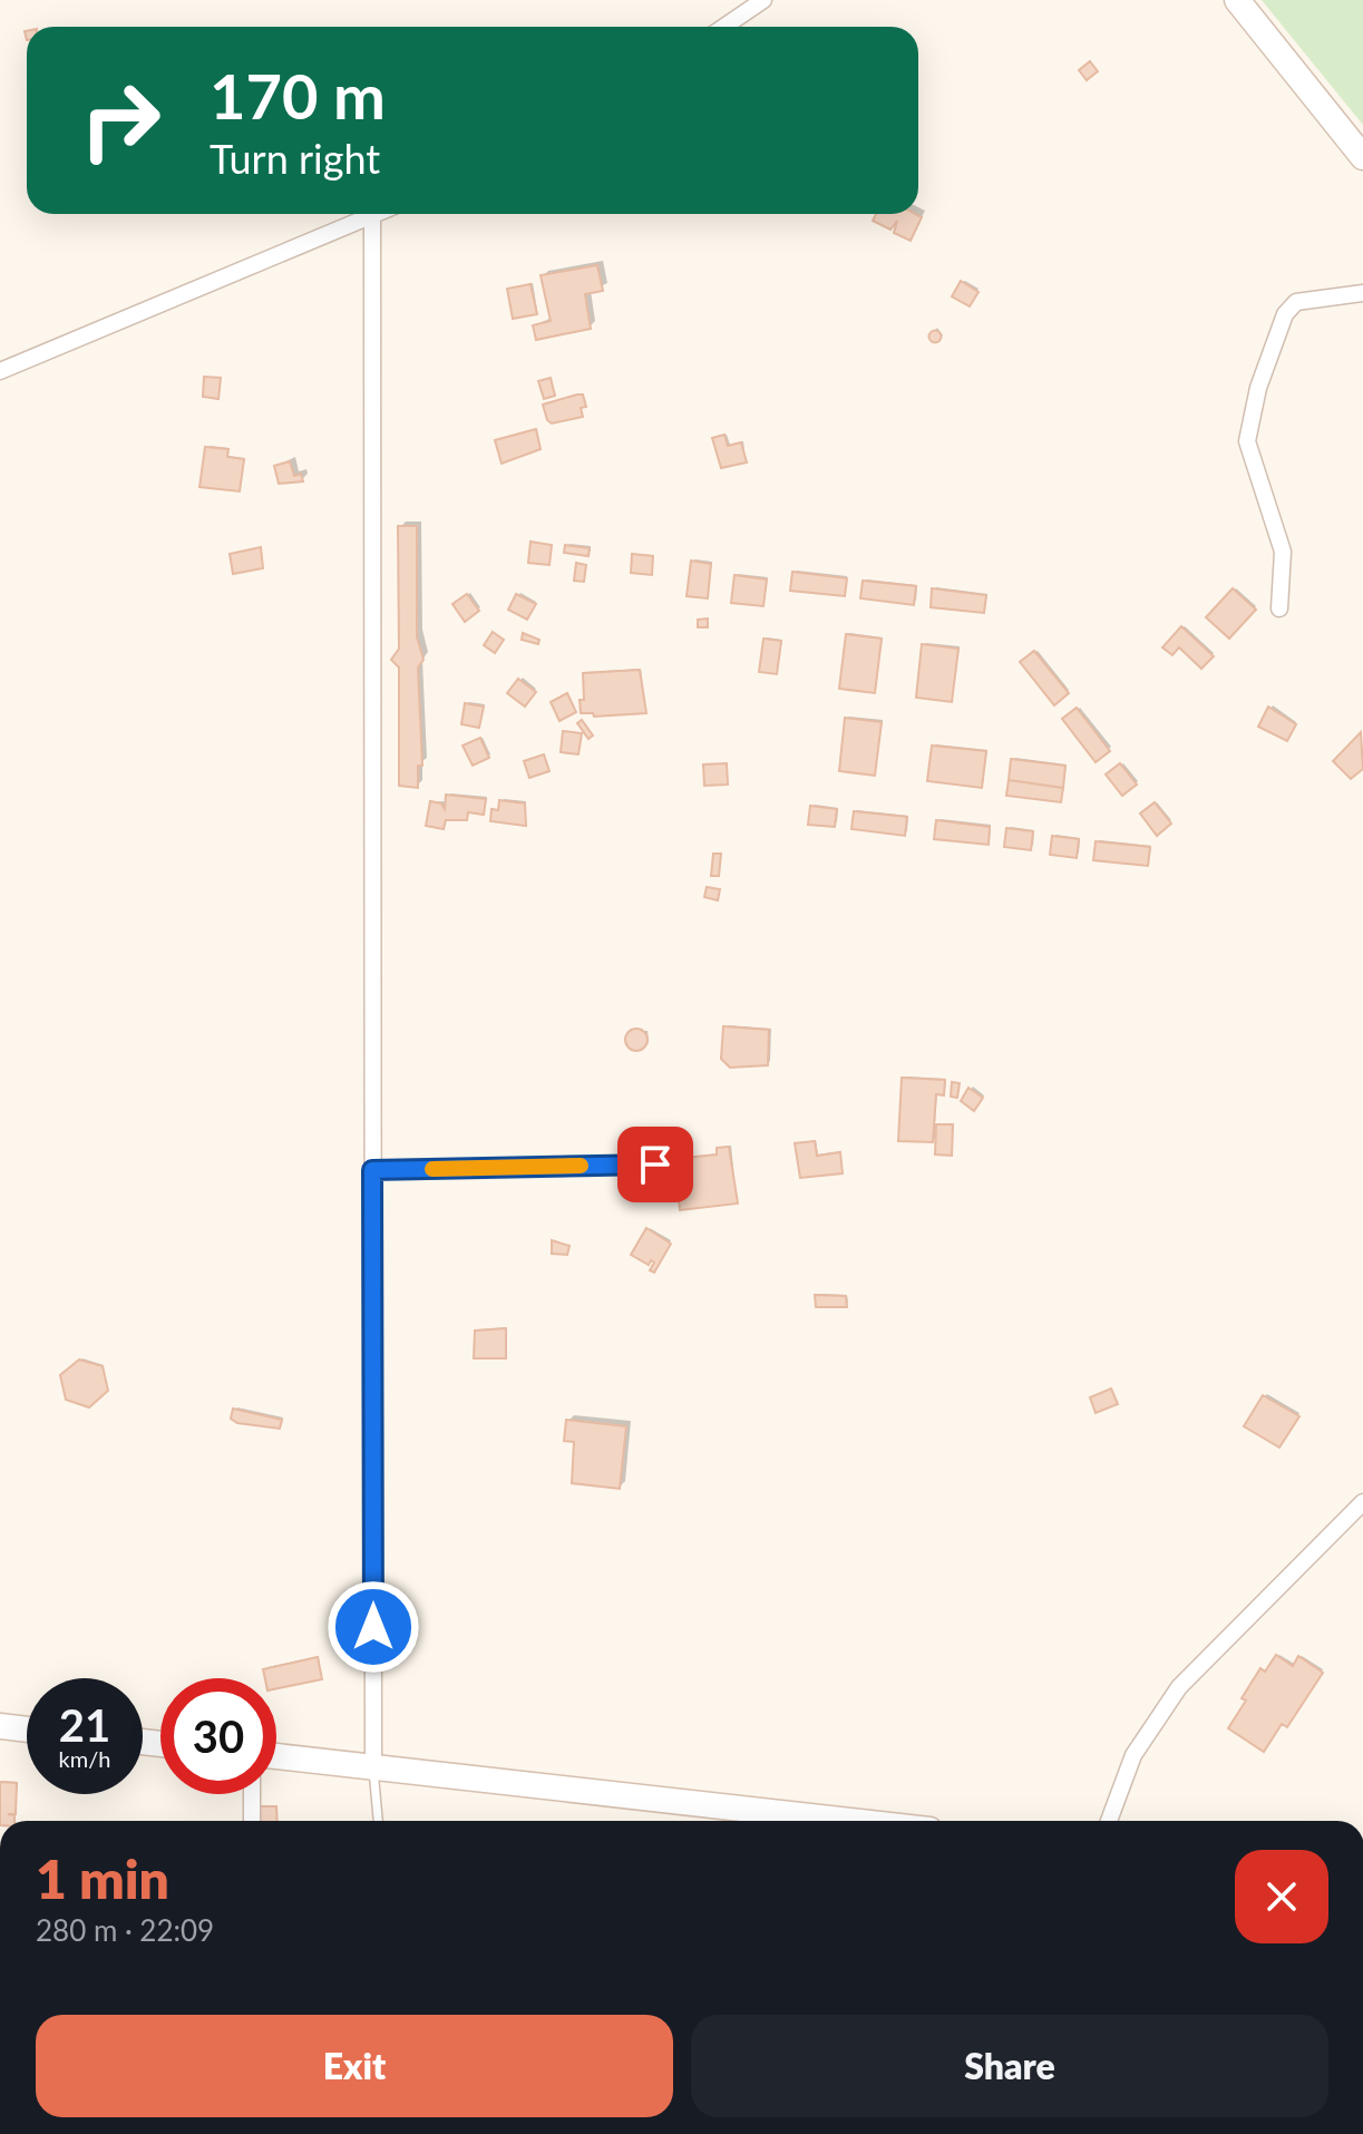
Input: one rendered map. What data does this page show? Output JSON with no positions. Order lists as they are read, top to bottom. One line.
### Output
{"page":{"turn":["170 m","Turn right"],"speed":"21 km/h","limit":"30","heading":["1 min","280 m · 22:09"],"buttons":["Exit","Share"]}}
